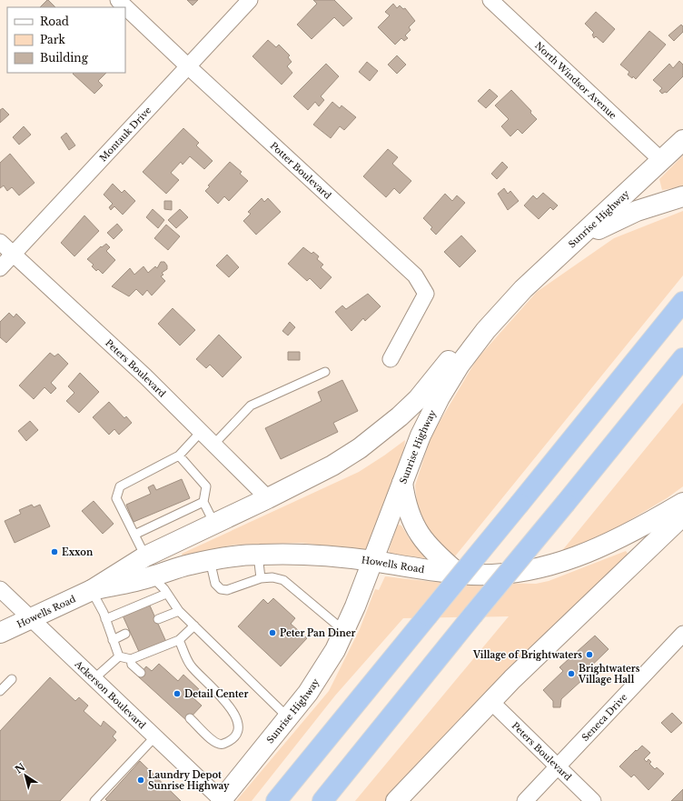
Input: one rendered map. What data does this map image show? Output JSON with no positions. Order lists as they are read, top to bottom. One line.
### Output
{"streets":{"main road":["Sunrise Highway","Howells Road"],"street":["North Windsor Avenue","Montauk Drive","Potter Boulevard","Peters Boulevard","Ackerson Boulevard","Seneca Drive"]},"crossings":[["North Windsor Avenue","Sunrise Highway"],["Montauk Drive","Potter Boulevard"],["Montauk Drive","Peters Boulevard"],["Sunrise Highway","Howells Road"],["Sunrise Highway","Ackerson Boulevard"],["Peters Boulevard","Howells Road"],["Peters Boulevard","Seneca Drive"],["Howells Road","Ackerson Boulevard"]],"places":["Exxon","Peter Pan Diner","Village of Brightwaters","Brightwaters Village Hall","Detail Center","Laundry Depot Sunrise Highway"],"legend":["Road","Park","Building"],"north":"top left"}
